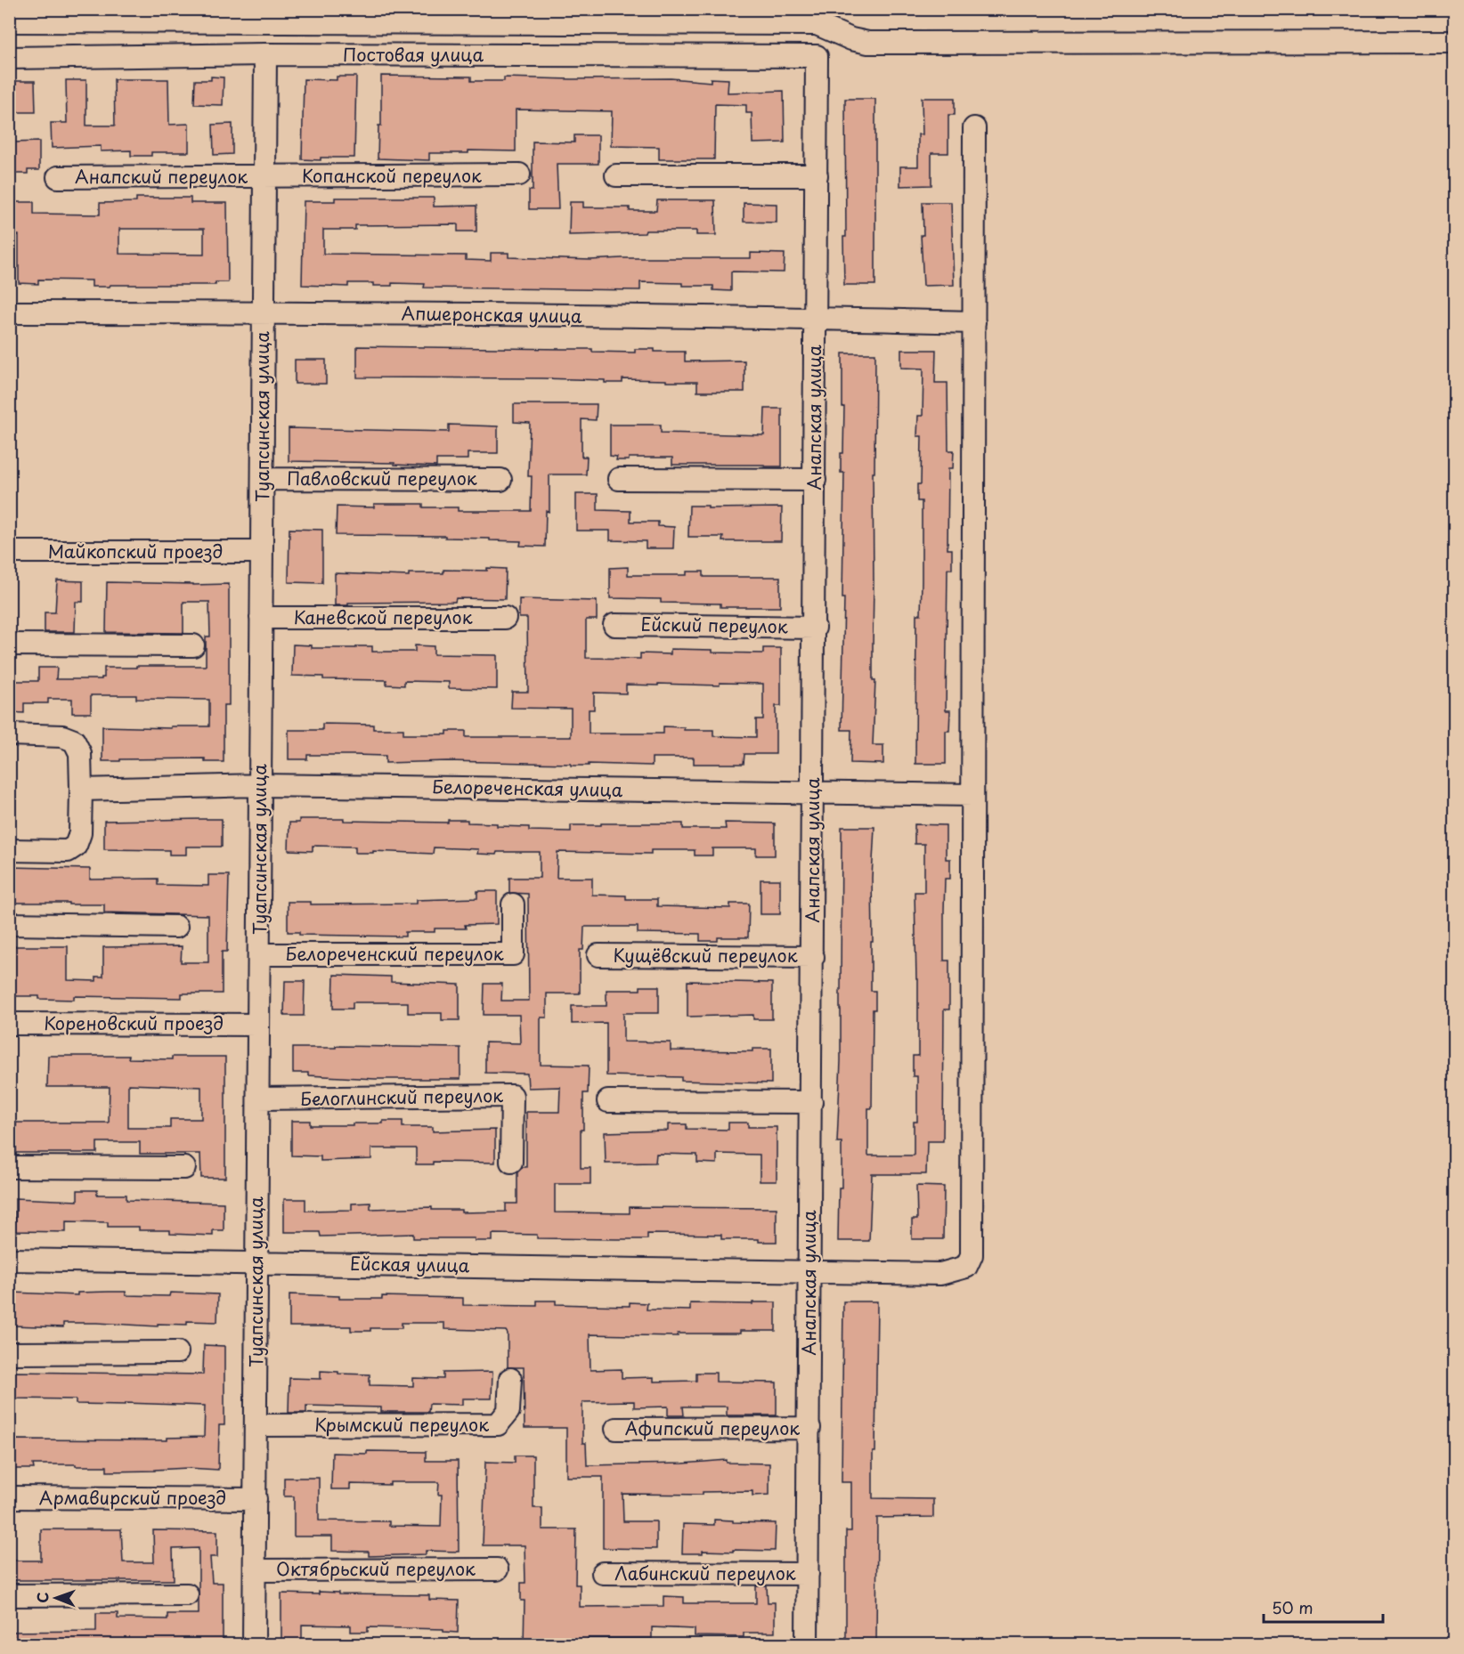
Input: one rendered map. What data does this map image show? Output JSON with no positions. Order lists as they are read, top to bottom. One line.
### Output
{"streets":{"street":["Постовая улица","Копанской переулок","Анапский переулок","Апшеронская улица","Туапсинская улица","Анапская улица","Павловский переулок","Майкопский проезд","Каневской переулок","Ейский переулок","Белореченская улица","Белореченский переулок","Кущёвский переулок","Кореновский проезд","Белоглинский переулок","Ейская улица","Крымский переулок","Афипский переулок","Армавирский проезд","Октябрьский переулок","Лабинский переулок"]},"crossings":[["Постовая улица","Туапсинская улица"],["Постовая улица","Анапская улица"],["Копанской переулок","Анапский переулок"],["Копанской переулок","Туапсинская улица"],["Анапский переулок","Туапсинская улица"],["Апшеронская улица","Туапсинская улица"],["Апшеронская улица","Анапская улица"],["Апшеронская улица","Ейская улица"],["Туапсинская улица","Павловский переулок"],["Туапсинская улица","Майкопский проезд"],["Туапсинская улица","Каневской переулок"],["Туапсинская улица","Белореченская улица"],["Туапсинская улица","Белореченский переулок"],["Туапсинская улица","Кореновский проезд"],["Туапсинская улица","Белоглинский переулок"],["Туапсинская улица","Ейская улица"],["Туапсинская улица","Крымский переулок"],["Туапсинская улица","Армавирский проезд"],["Туапсинская улица","Октябрьский переулок"],["Анапская улица","Ейский переулок"],["Анапская улица","Белореченская улица"],["Анапская улица","Кущёвский переулок"],["Анапская улица","Ейская улица"],["Анапская улица","Афипский переулок"],["Анапская улица","Лабинский переулок"],["Белореченская улица","Ейская улица"]],"scale_bar":"50 m","north":"left"}
